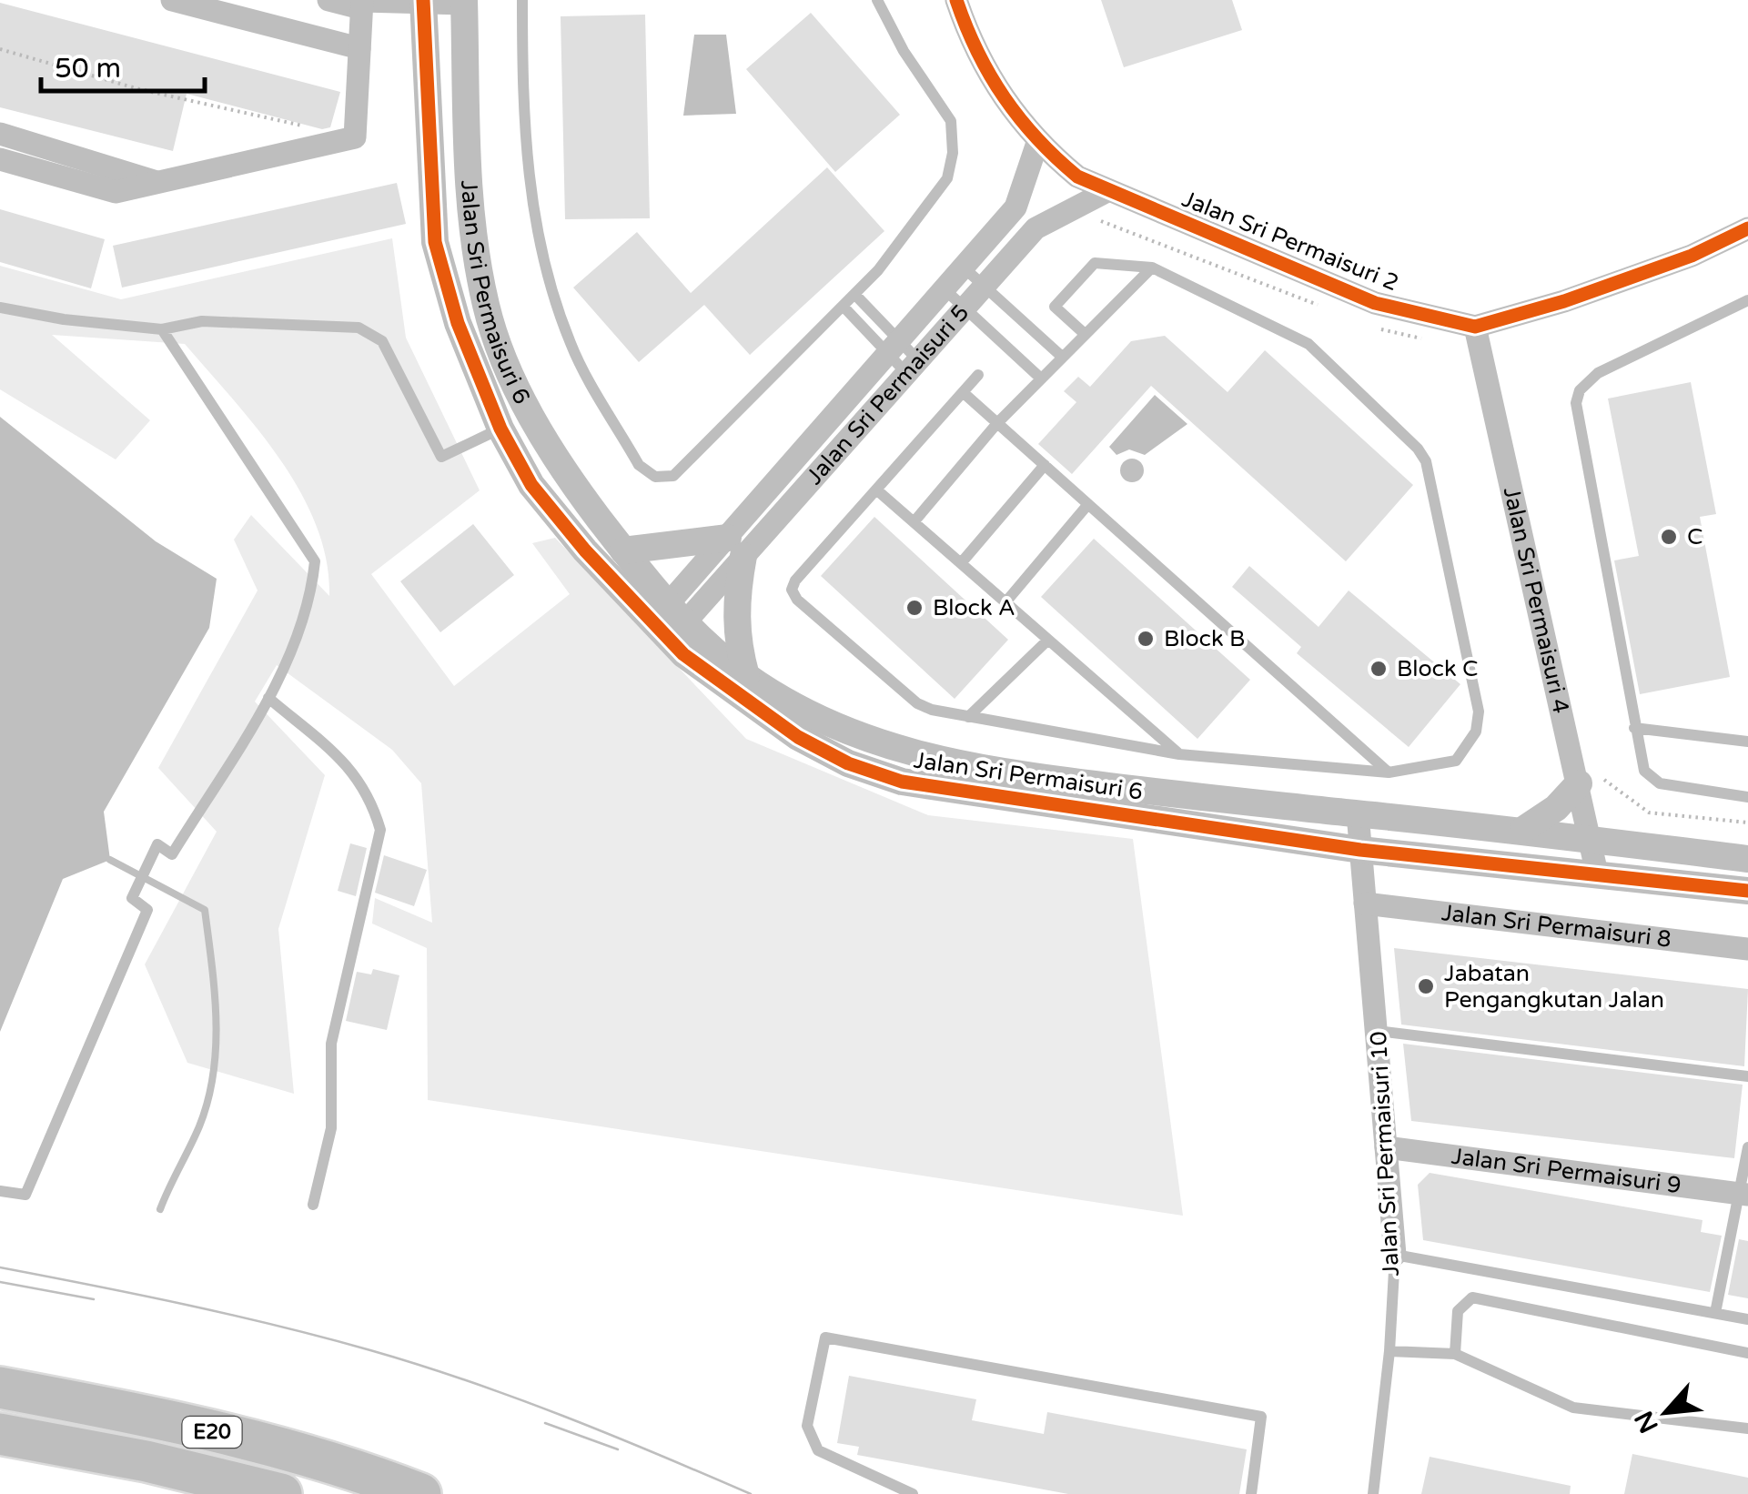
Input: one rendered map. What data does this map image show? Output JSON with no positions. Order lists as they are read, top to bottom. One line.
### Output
{"streets":{"highway":["E20"],"street":["Jalan Sri Permaisuri 2","Jalan Sri Permaisuri 6","Jalan Sri Permaisuri 5","Jalan Sri Permaisuri 4","Jalan Sri Permaisuri 8","Jalan Sri Permaisuri 10","Jalan Sri Permaisuri 9"]},"crossings":[["Jalan Sri Permaisuri 2","Jalan Sri Permaisuri 5"],["Jalan Sri Permaisuri 2","Jalan Sri Permaisuri 4"],["Jalan Sri Permaisuri 6","Jalan Sri Permaisuri 5"],["Jalan Sri Permaisuri 6","Jalan Sri Permaisuri 4"],["Jalan Sri Permaisuri 6","Jalan Sri Permaisuri 10"],["Jalan Sri Permaisuri 8","Jalan Sri Permaisuri 10"],["Jalan Sri Permaisuri 10","Jalan Sri Permaisuri 9"]],"places":["C","Block A","Block B","Block C","Jabatan Pengangkutan Jalan"],"scale_bar":"50 m","north":"bottom left"}
